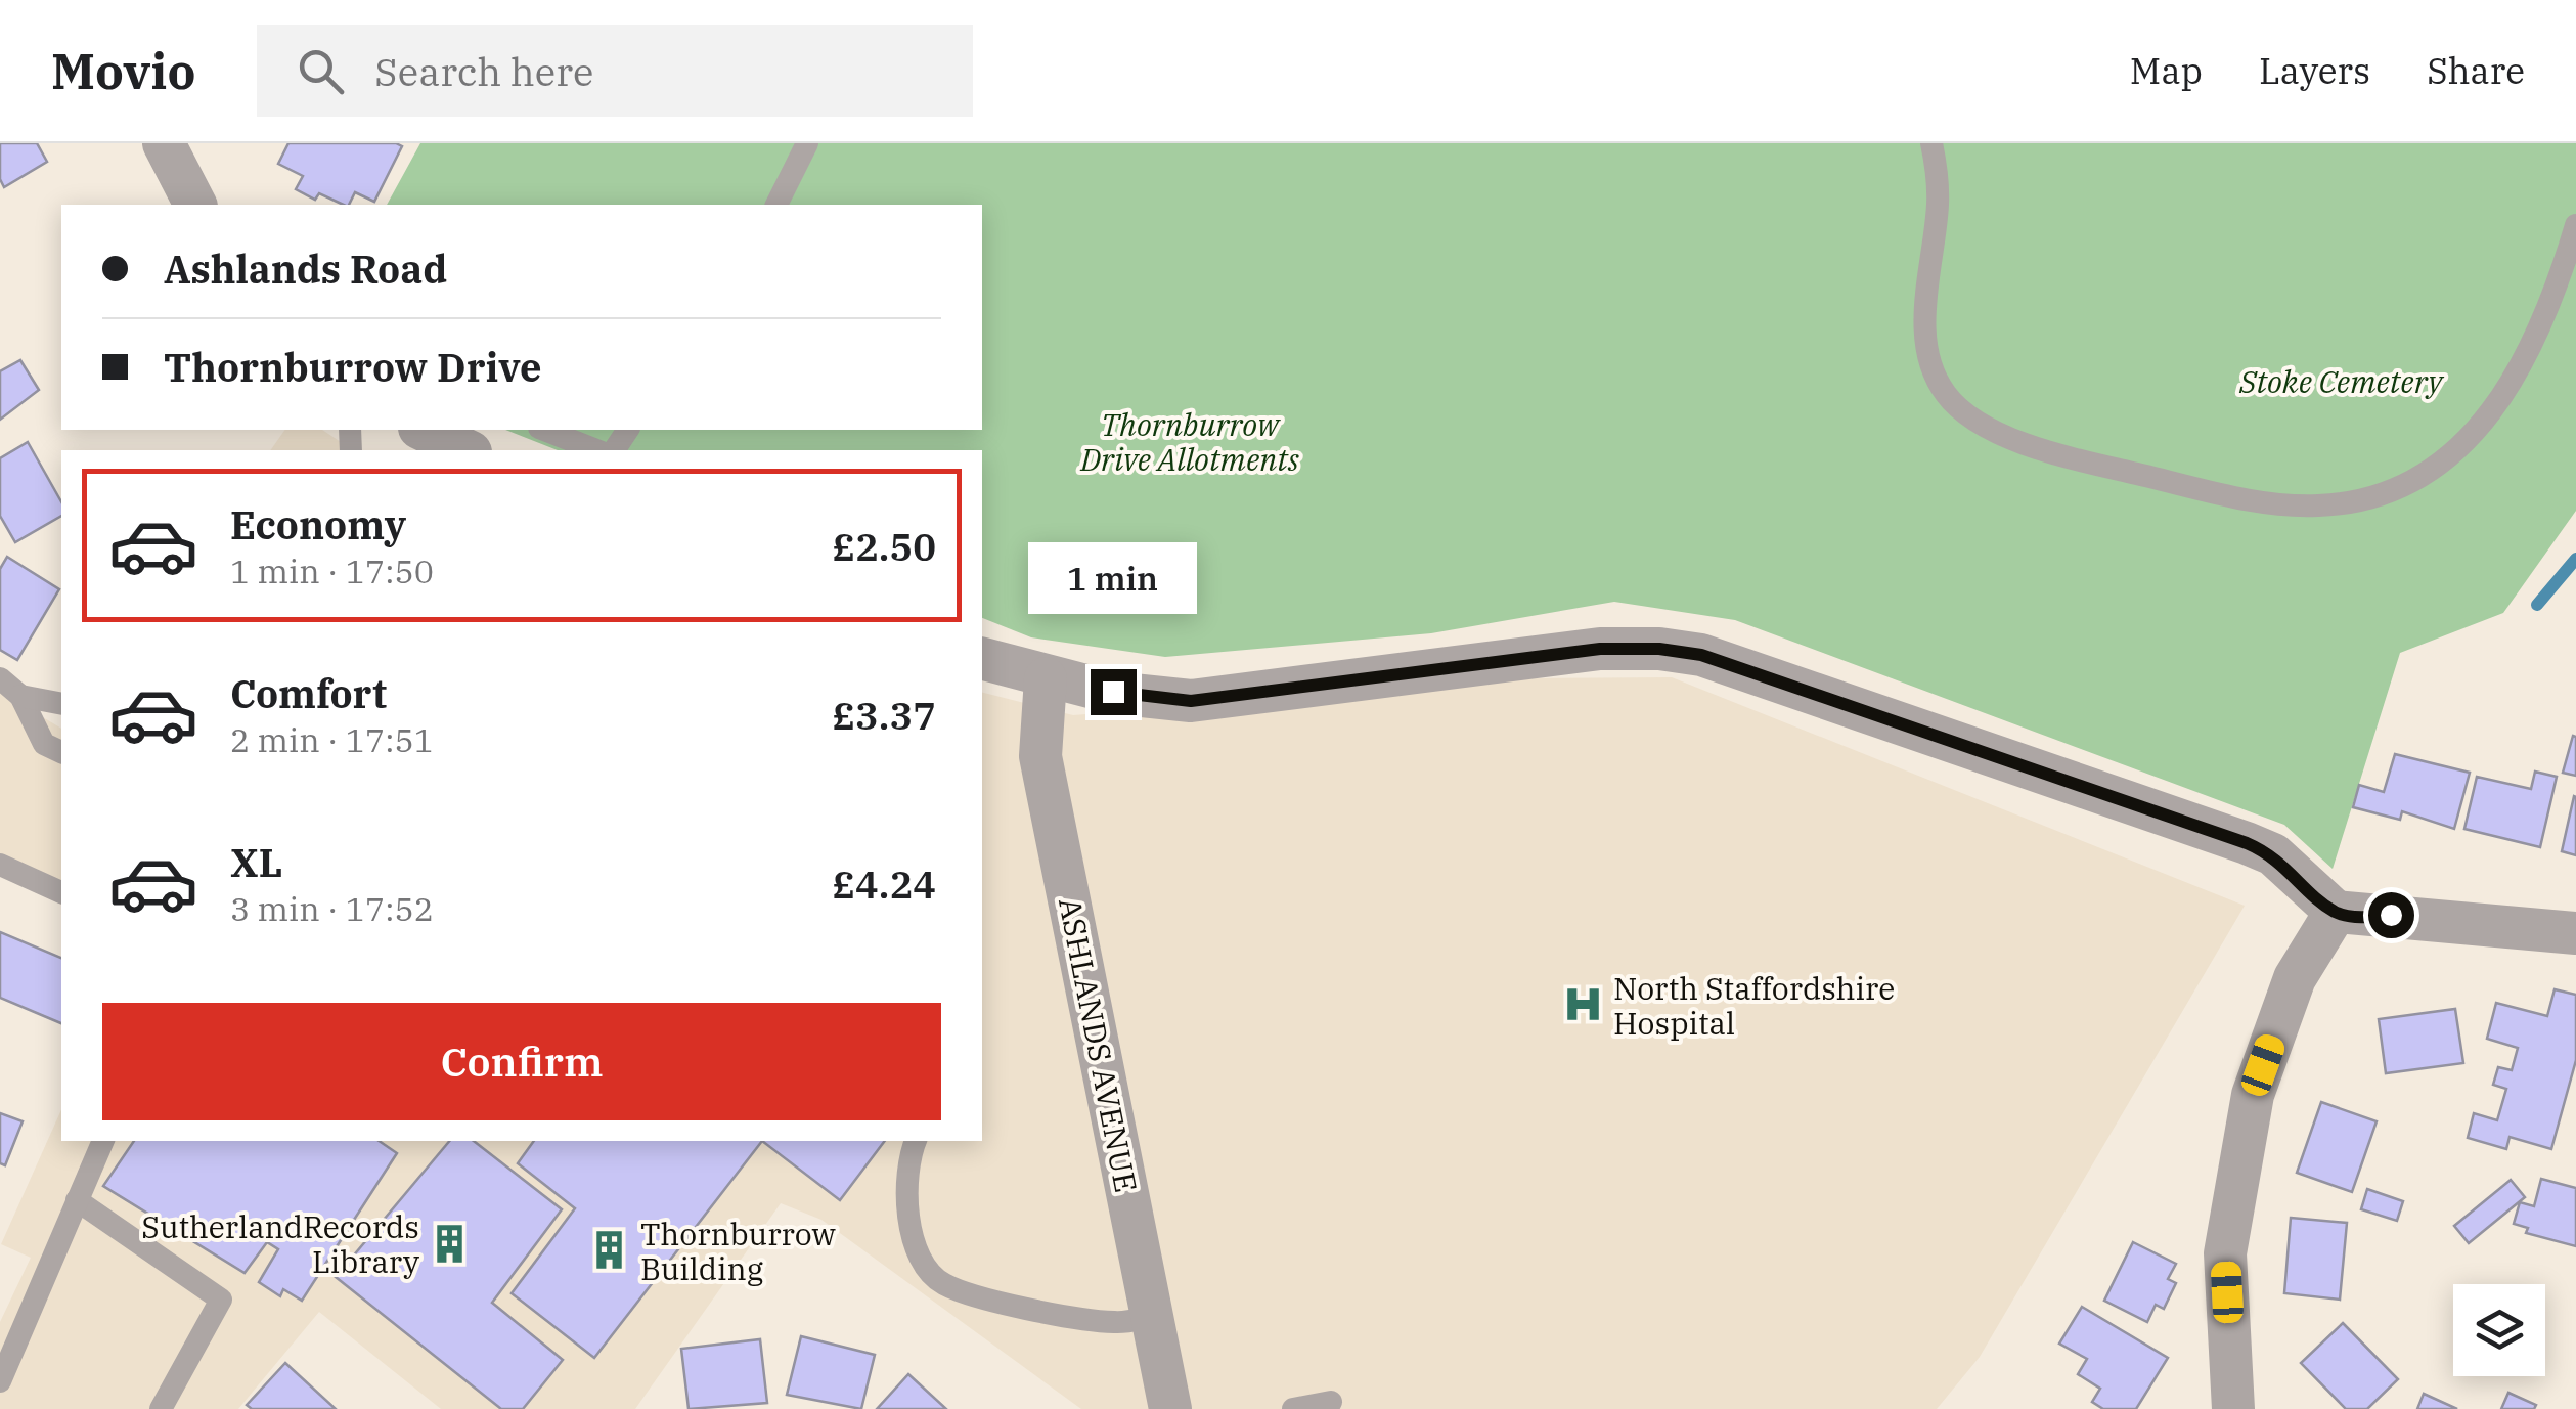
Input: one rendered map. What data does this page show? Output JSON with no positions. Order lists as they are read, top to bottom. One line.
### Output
{"streets":{"street":["ASHLANDS AVENUE"]},"parks":["Stoke Cemetery","Thornburrow Drive Allotments"],"places":{"hospital":["North Staffordshire Hospital"],"building":["SutherlandRecords Library","Thornburrow Building"]},"page":{"header":"Movio","search":"Search here","nav":["Map","Layers","Share"],"banner":["Ashlands Road","Thornburrow Drive"],"list":[{"name":"Economy","note":"1 min · 17:50","value":"£2.50"},{"name":"Comfort","note":"2 min · 17:51","value":"£3.37"},{"name":"XL","note":"3 min · 17:52","value":"£4.24"}],"bubble":"1 min","buttons":"Confirm"}}
